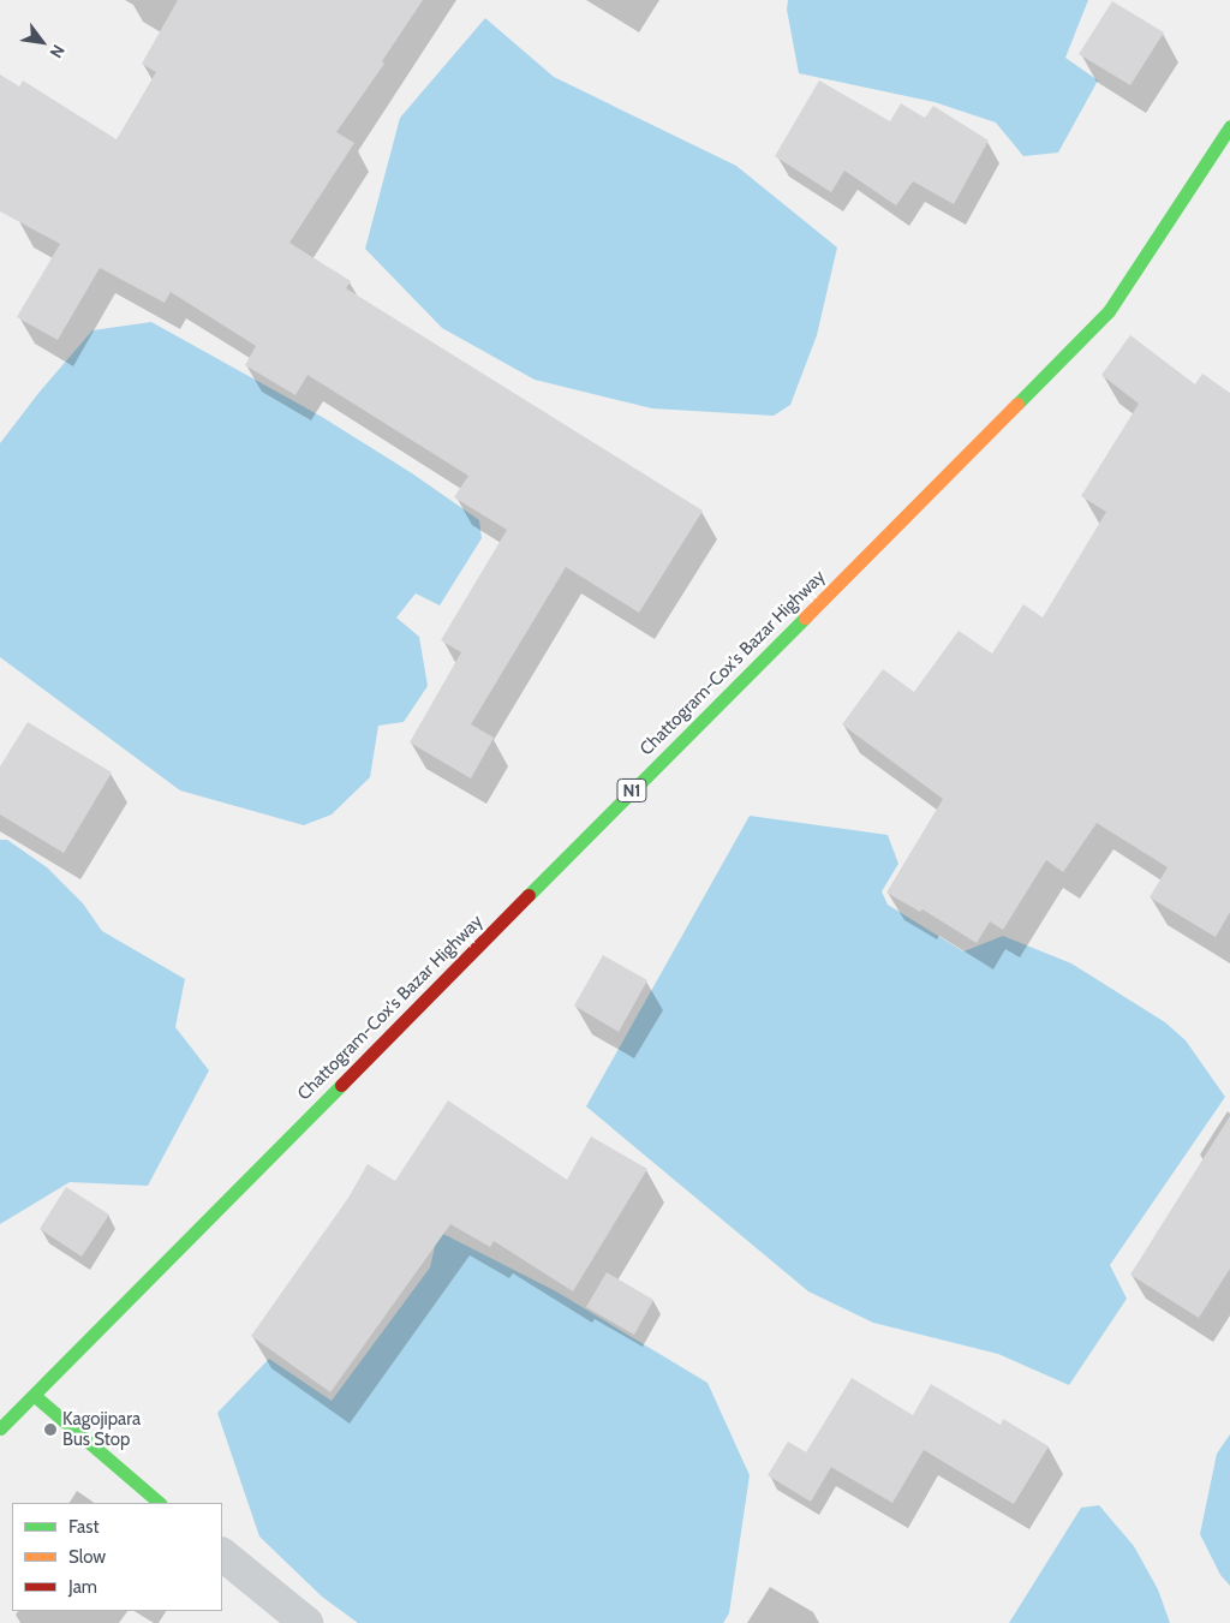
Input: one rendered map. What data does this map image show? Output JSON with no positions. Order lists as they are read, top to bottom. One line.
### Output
{"streets":{"main road":["Chattogram-Cox's Bazar Highway","N1"]},"places":["Kagojipara Bus Stop"],"legend":["Fast","Slow","Jam"],"north":"bottom right"}
